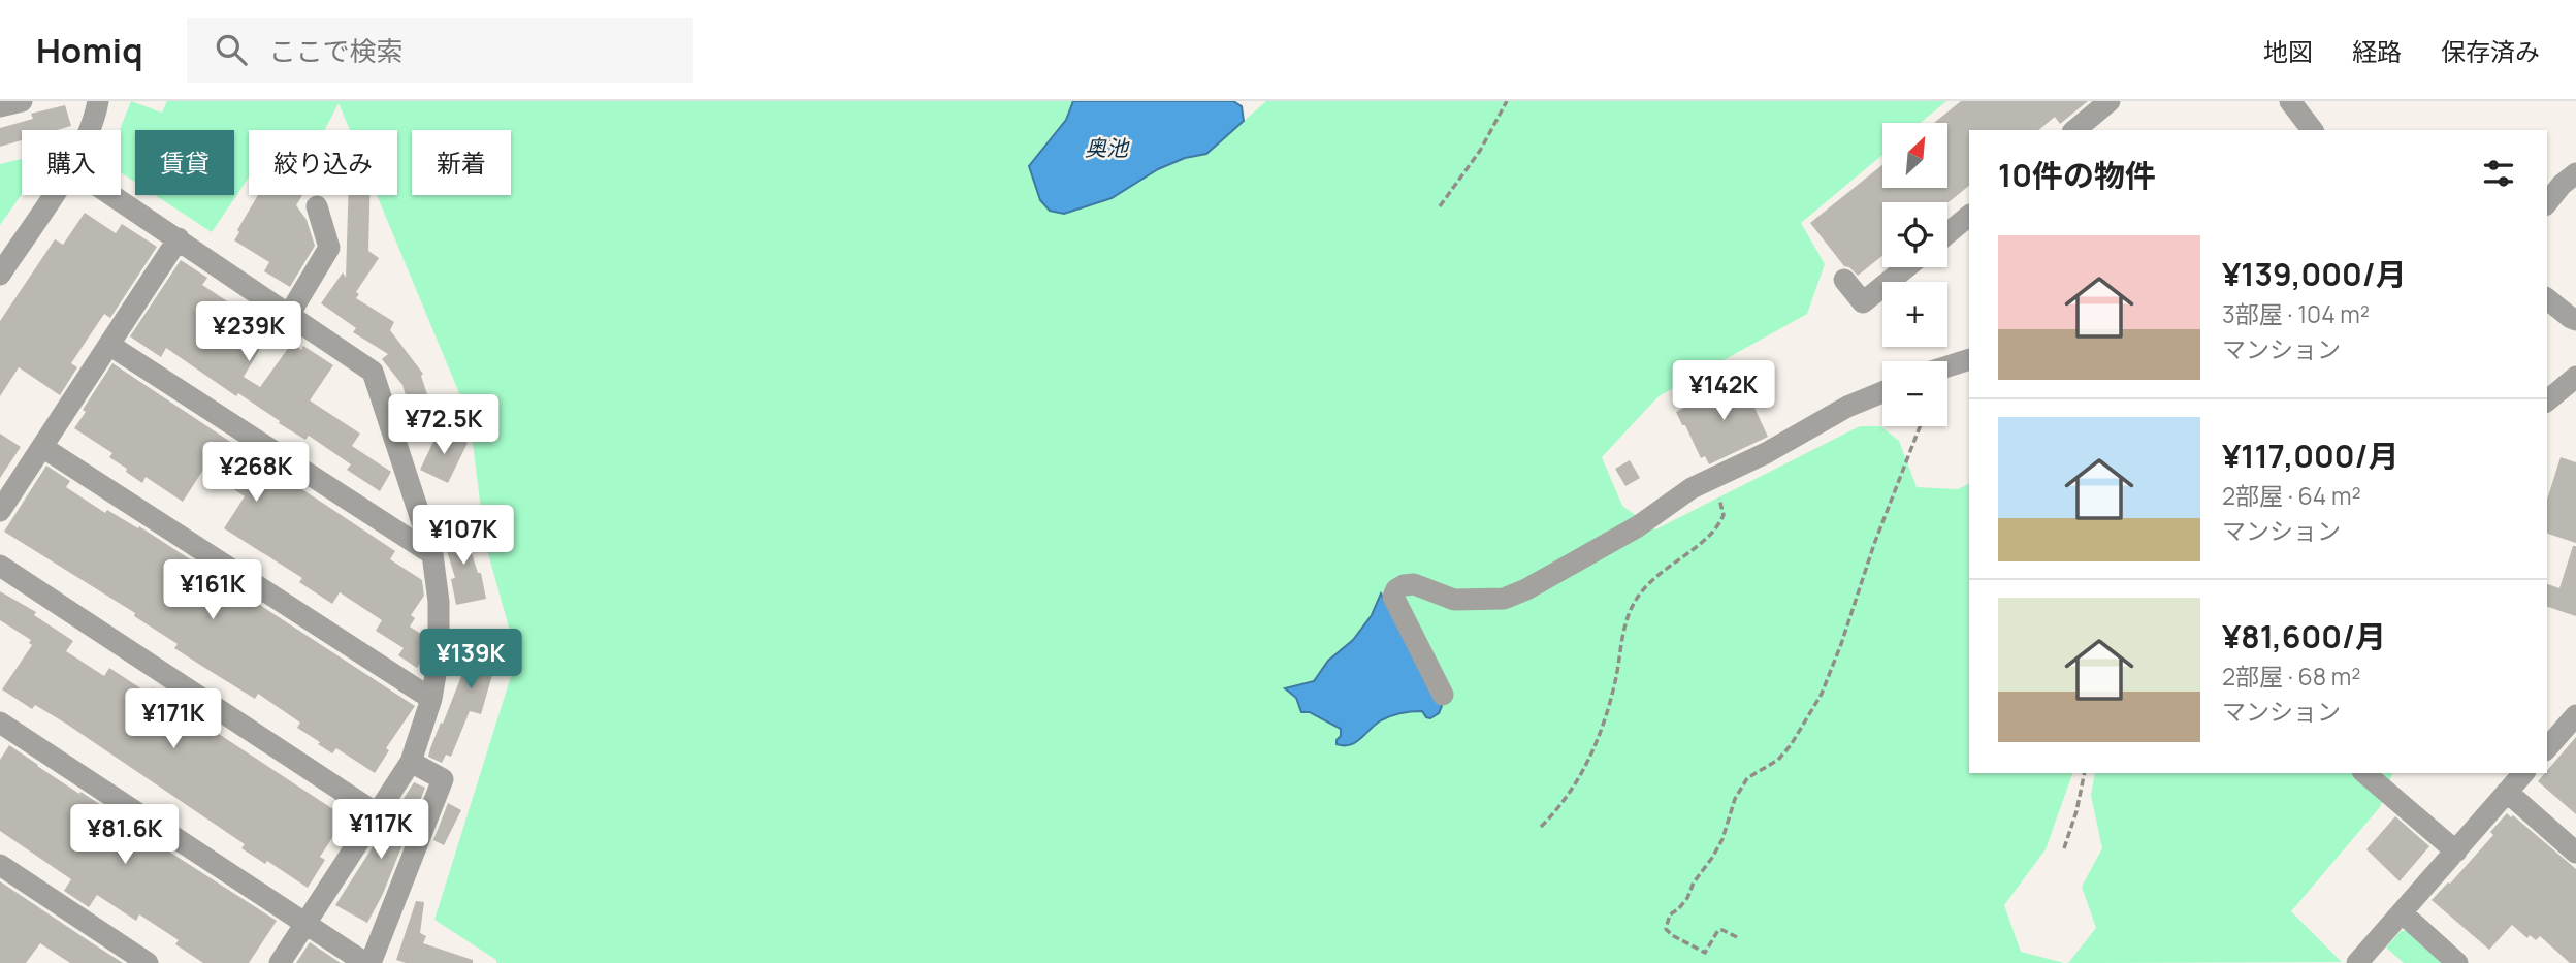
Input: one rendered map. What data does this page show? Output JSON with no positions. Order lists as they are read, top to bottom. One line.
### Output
{"water":["奥池"],"north":"top right","page":{"header":"Homiq","search":"ここで検索","nav":["地図","経路","保存済み"],"map_buttons":["+","−"],"chip":["購入","賃貸","絞り込み","新着"],"heading":"10件の物件","list":[{"name":"¥139,000/月","note":"3部屋 · 104 m² · マンション"},{"name":"¥117,000/月","note":"2部屋 · 64 m² · マンション"},{"name":"¥81,600/月","note":"2部屋 · 68 m² · マンション"}],"price":["¥239K","¥142K","¥72.5K","¥268K","¥107K","¥161K","¥139K","¥171K","¥117K","¥81.6K"]}}
